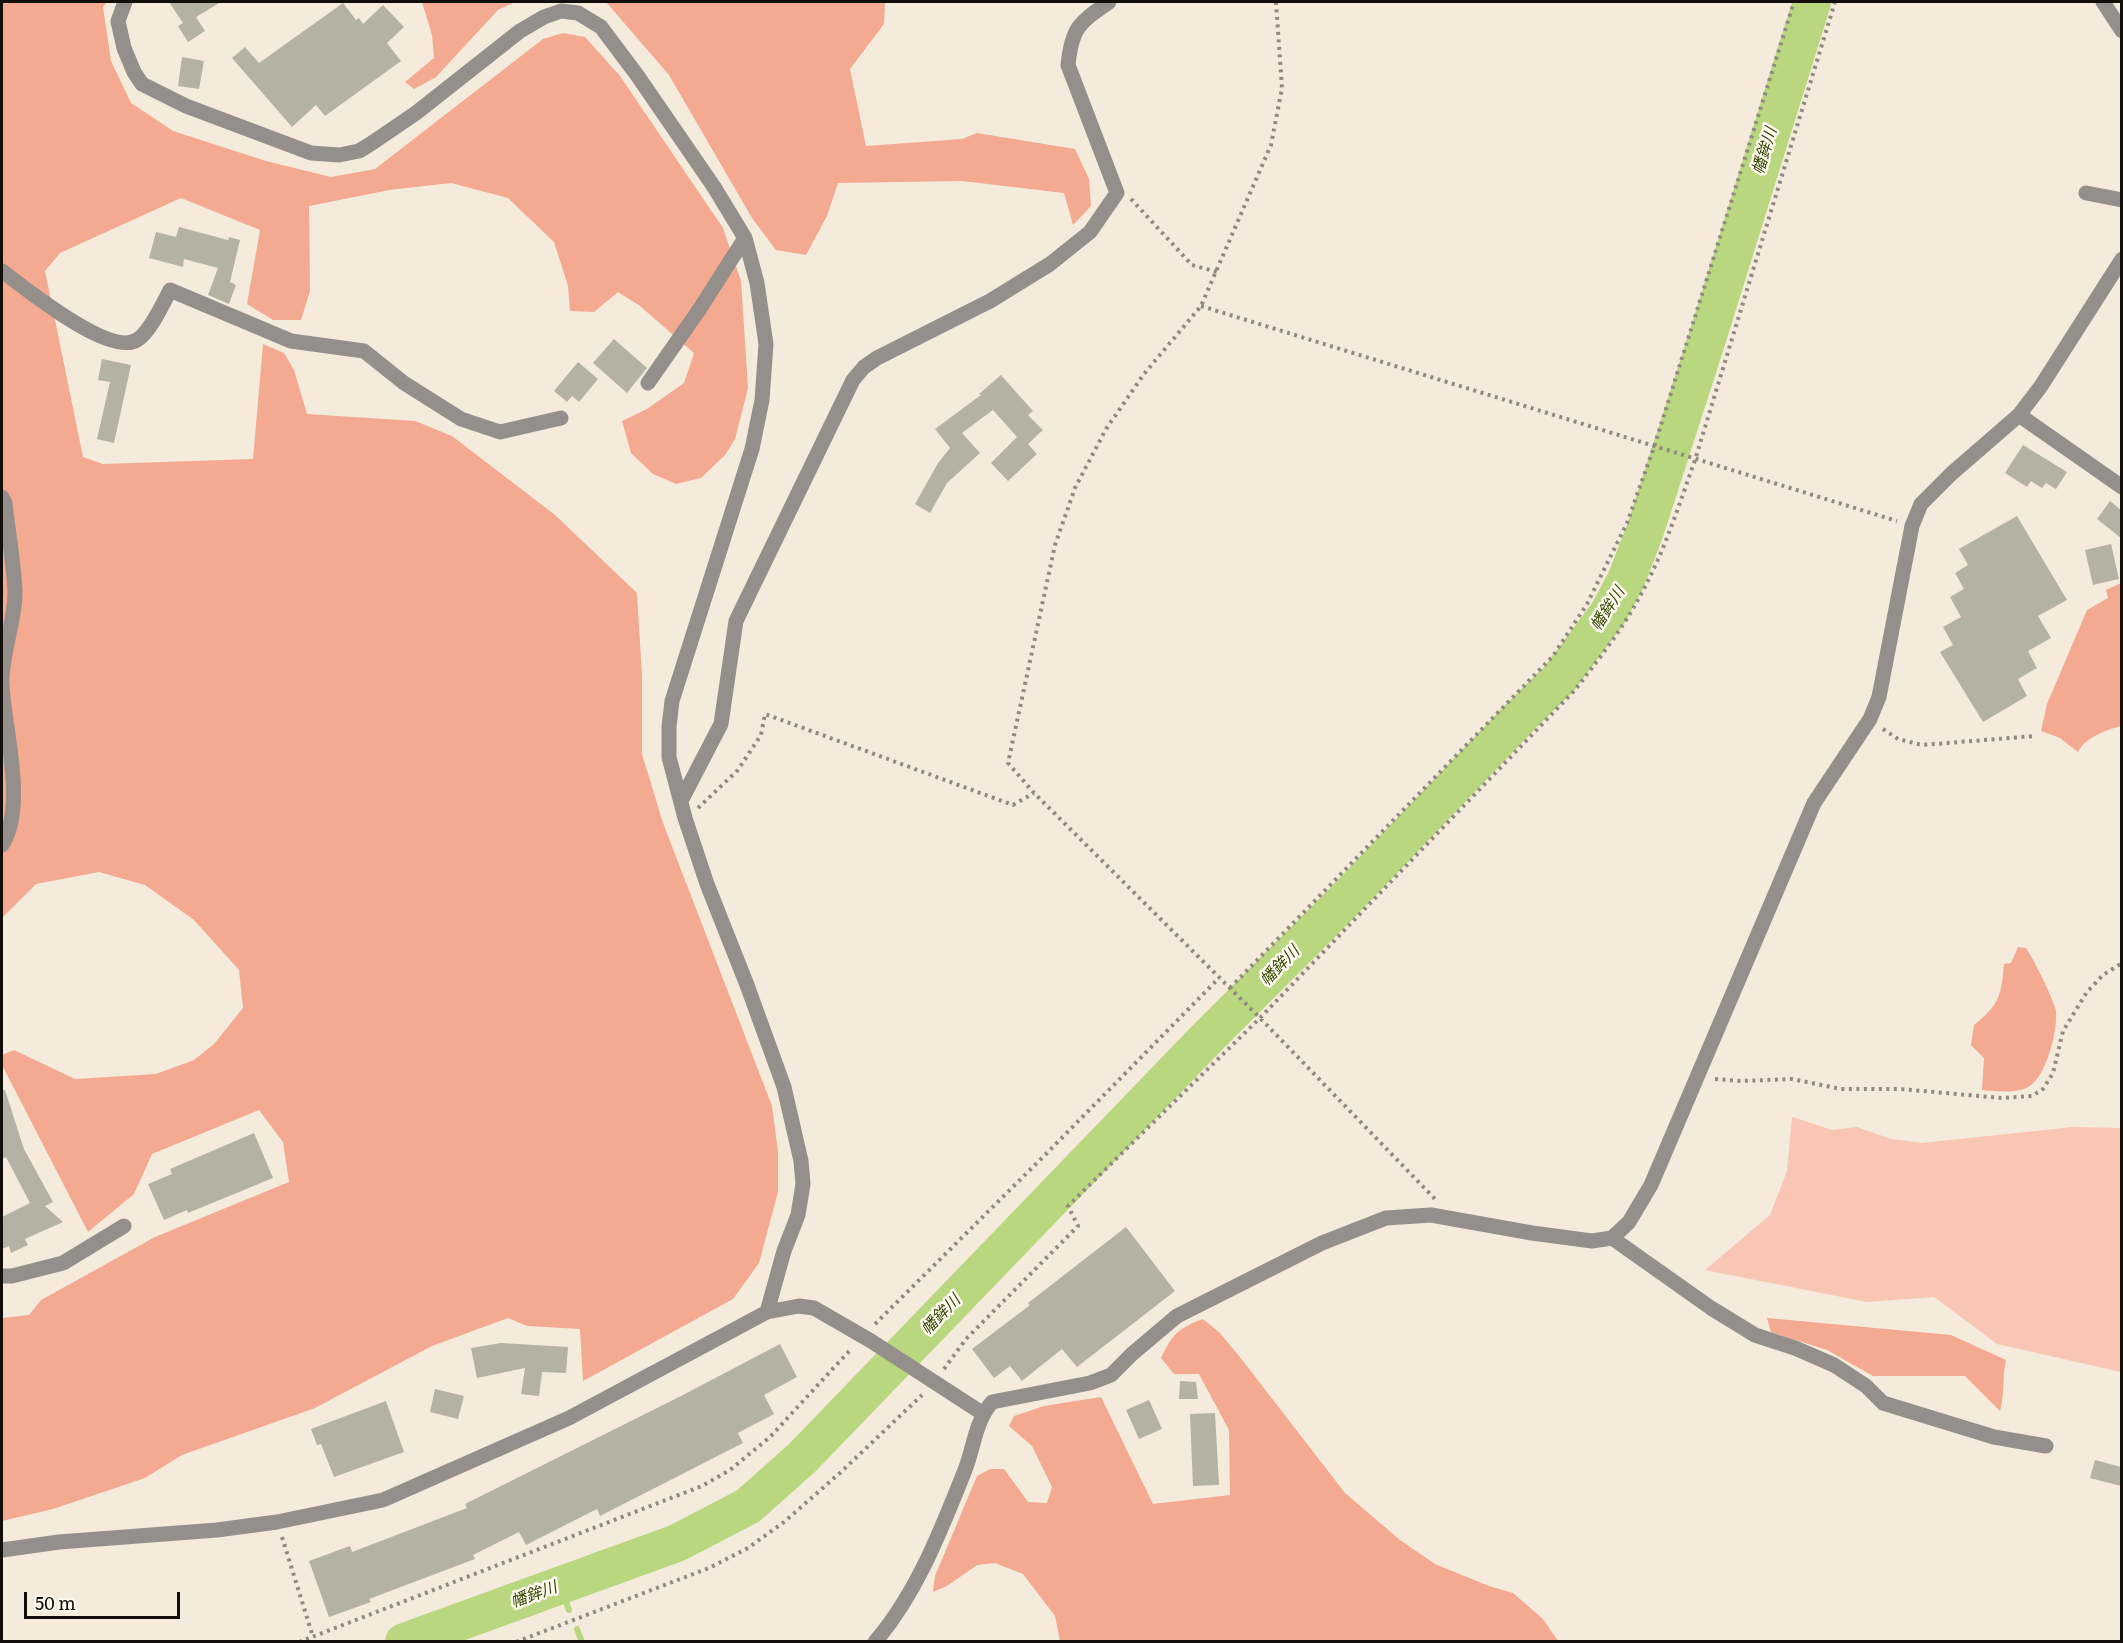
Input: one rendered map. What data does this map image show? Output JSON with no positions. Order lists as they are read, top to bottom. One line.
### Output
{"water":["幡鉾川"],"scale_bar":"50 m"}
